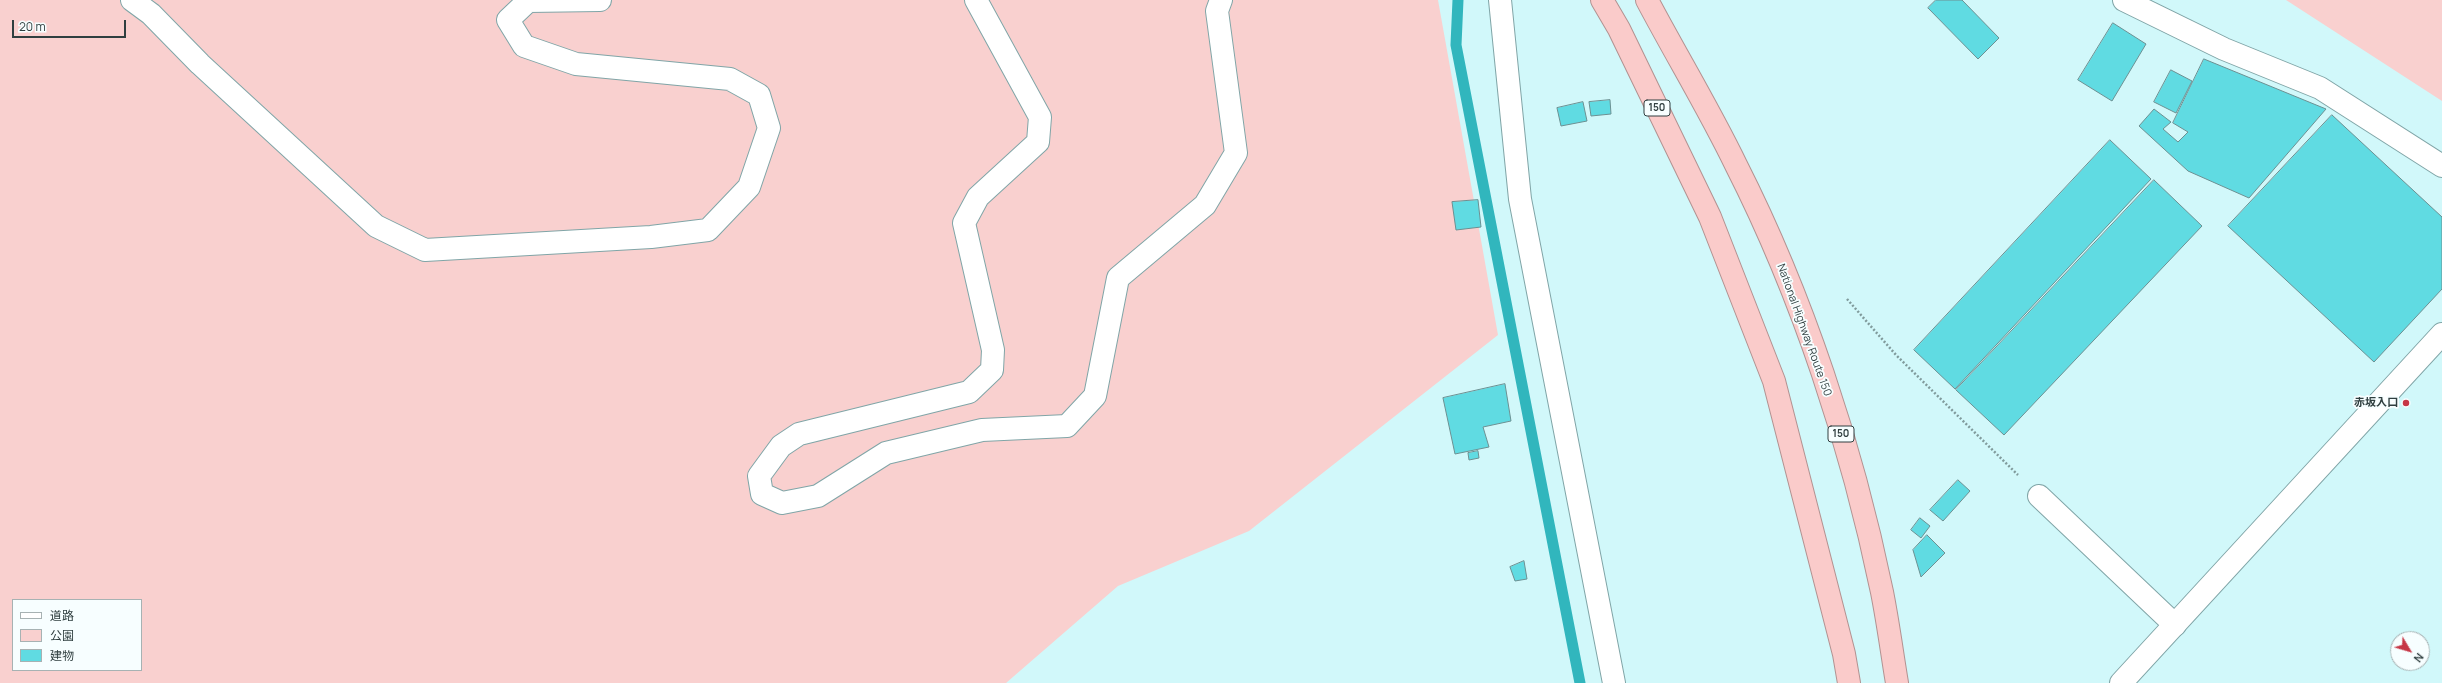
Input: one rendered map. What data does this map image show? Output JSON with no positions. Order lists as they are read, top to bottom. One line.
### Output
{"streets":{"highway":["150","National Highway Route 150"]},"places":["赤坂入口"],"legend":["道路","公園","建物"],"scale_bar":"20 m","north":"bottom right"}
